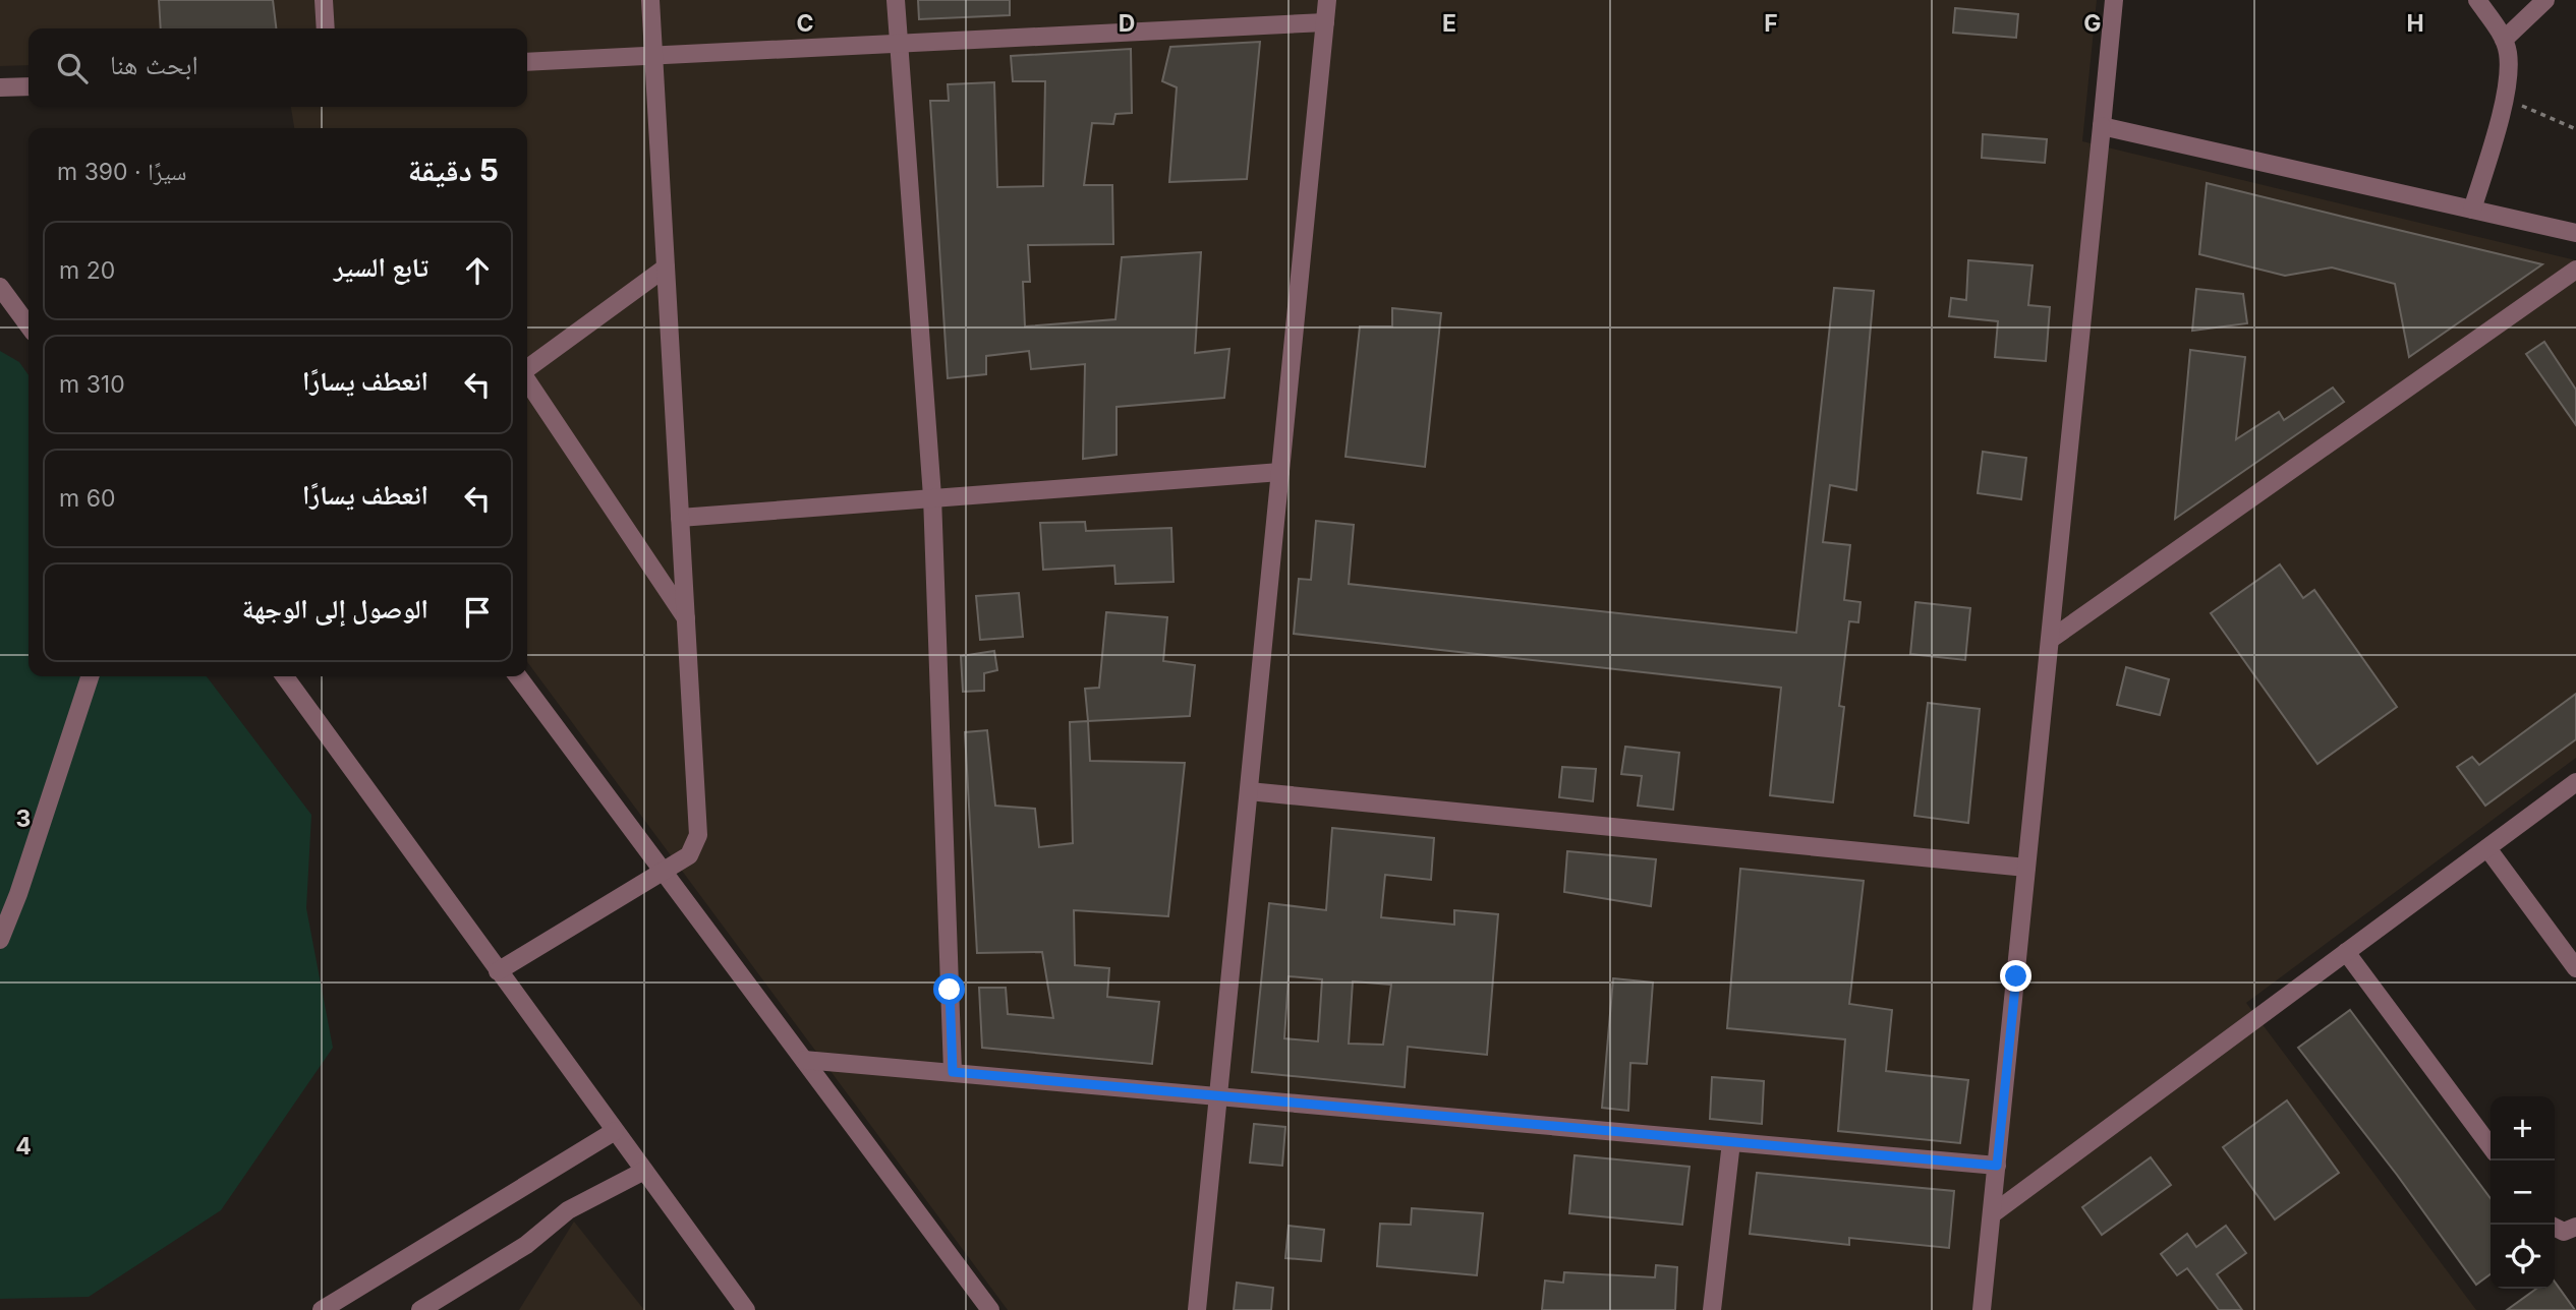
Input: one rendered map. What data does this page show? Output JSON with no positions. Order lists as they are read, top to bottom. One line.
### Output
{"page":{"search":"ابحث هنا","heading":["5 دقيقة","سيرًا · 390 m"],"list":[["تابع السير","20 m"],["انعطف يسارًا","310 m"],["انعطف يسارًا","60 m"],"الوصول إلى الوجهة"],"map_buttons":["+","−"]},"grid":{"columns":["C","D","E","F","G","H"],"rows":["3","4"]}}
